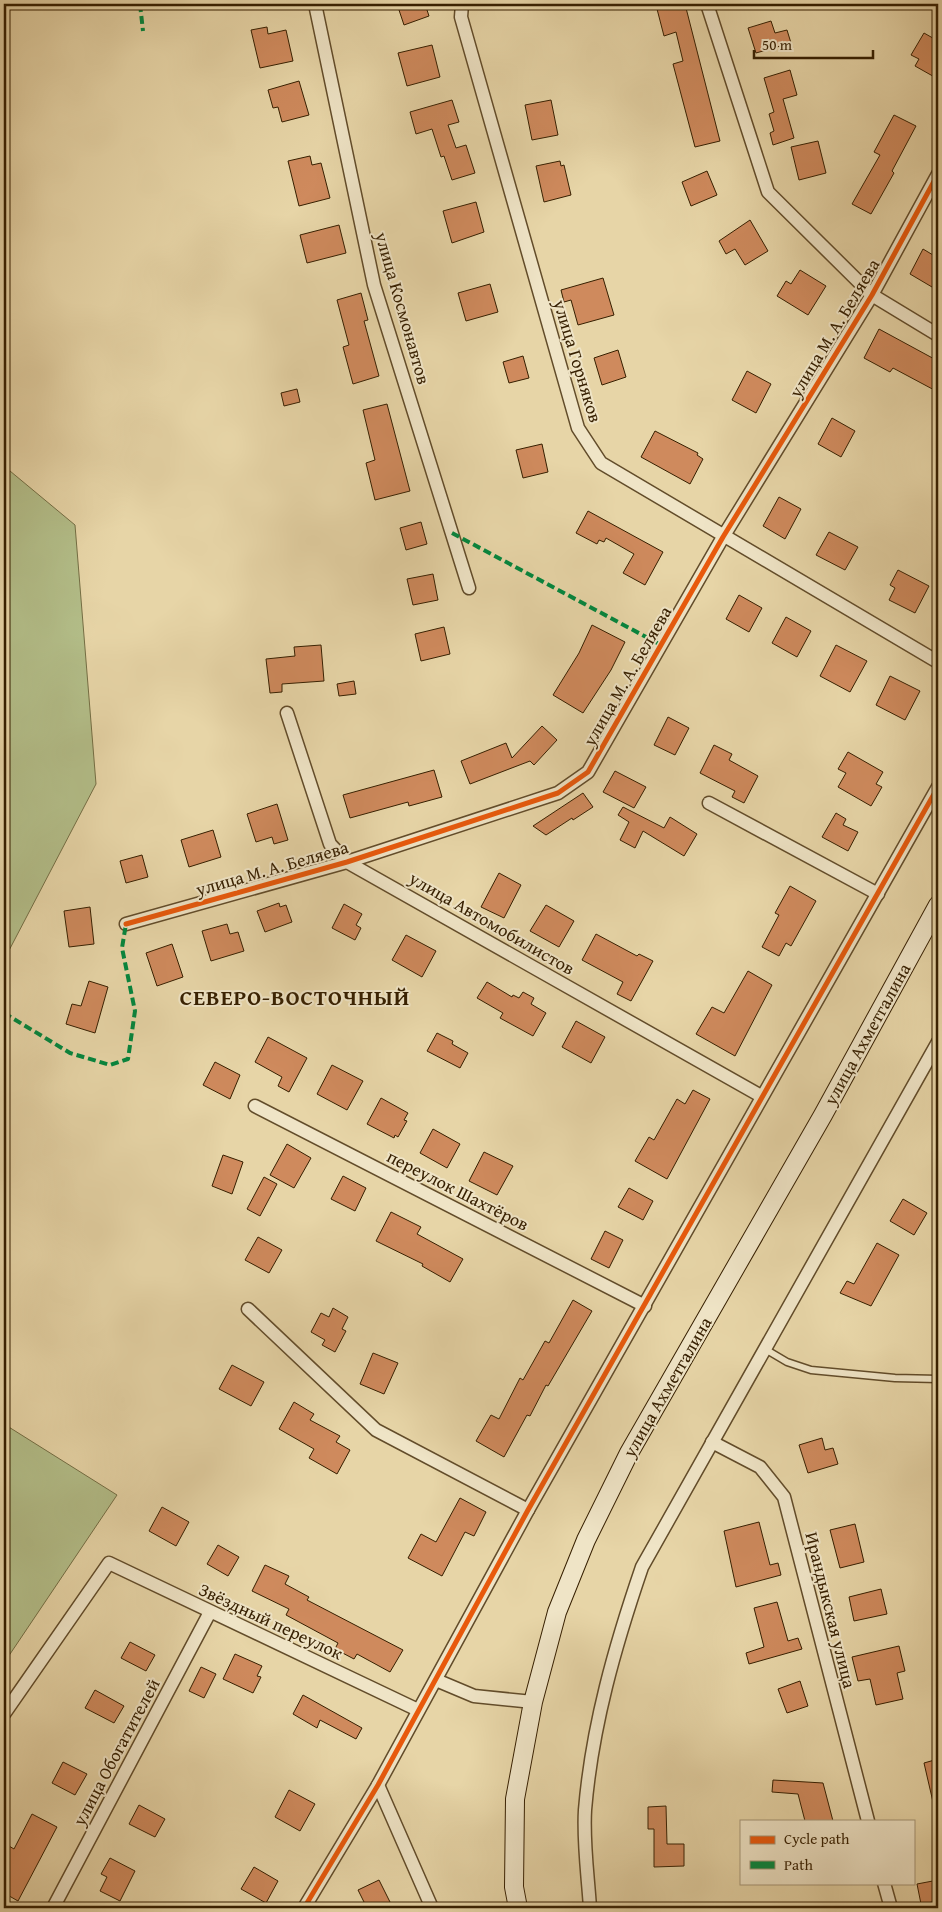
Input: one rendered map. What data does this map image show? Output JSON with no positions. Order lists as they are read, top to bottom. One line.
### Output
{"streets":{"main road":["улица Ахметгалина"],"street":["улица Космонавтов","улица М. А. Беляева","улица Горняков","улица Автомобилистов","переулок Шахтёров","Ирандыкская улица","Звёздный переулок","улица Обогатителей"]},"crossings":[["улица М. А. Беляева","улица Горняков"],["улица М. А. Беляева","улица Автомобилистов"],["Звёздный переулок","улица Обогатителей"]],"districts":["СЕВЕРО-ВОСТОЧНЫЙ"],"legend":["Cycle path","Path"],"scale_bar":"50 m"}
